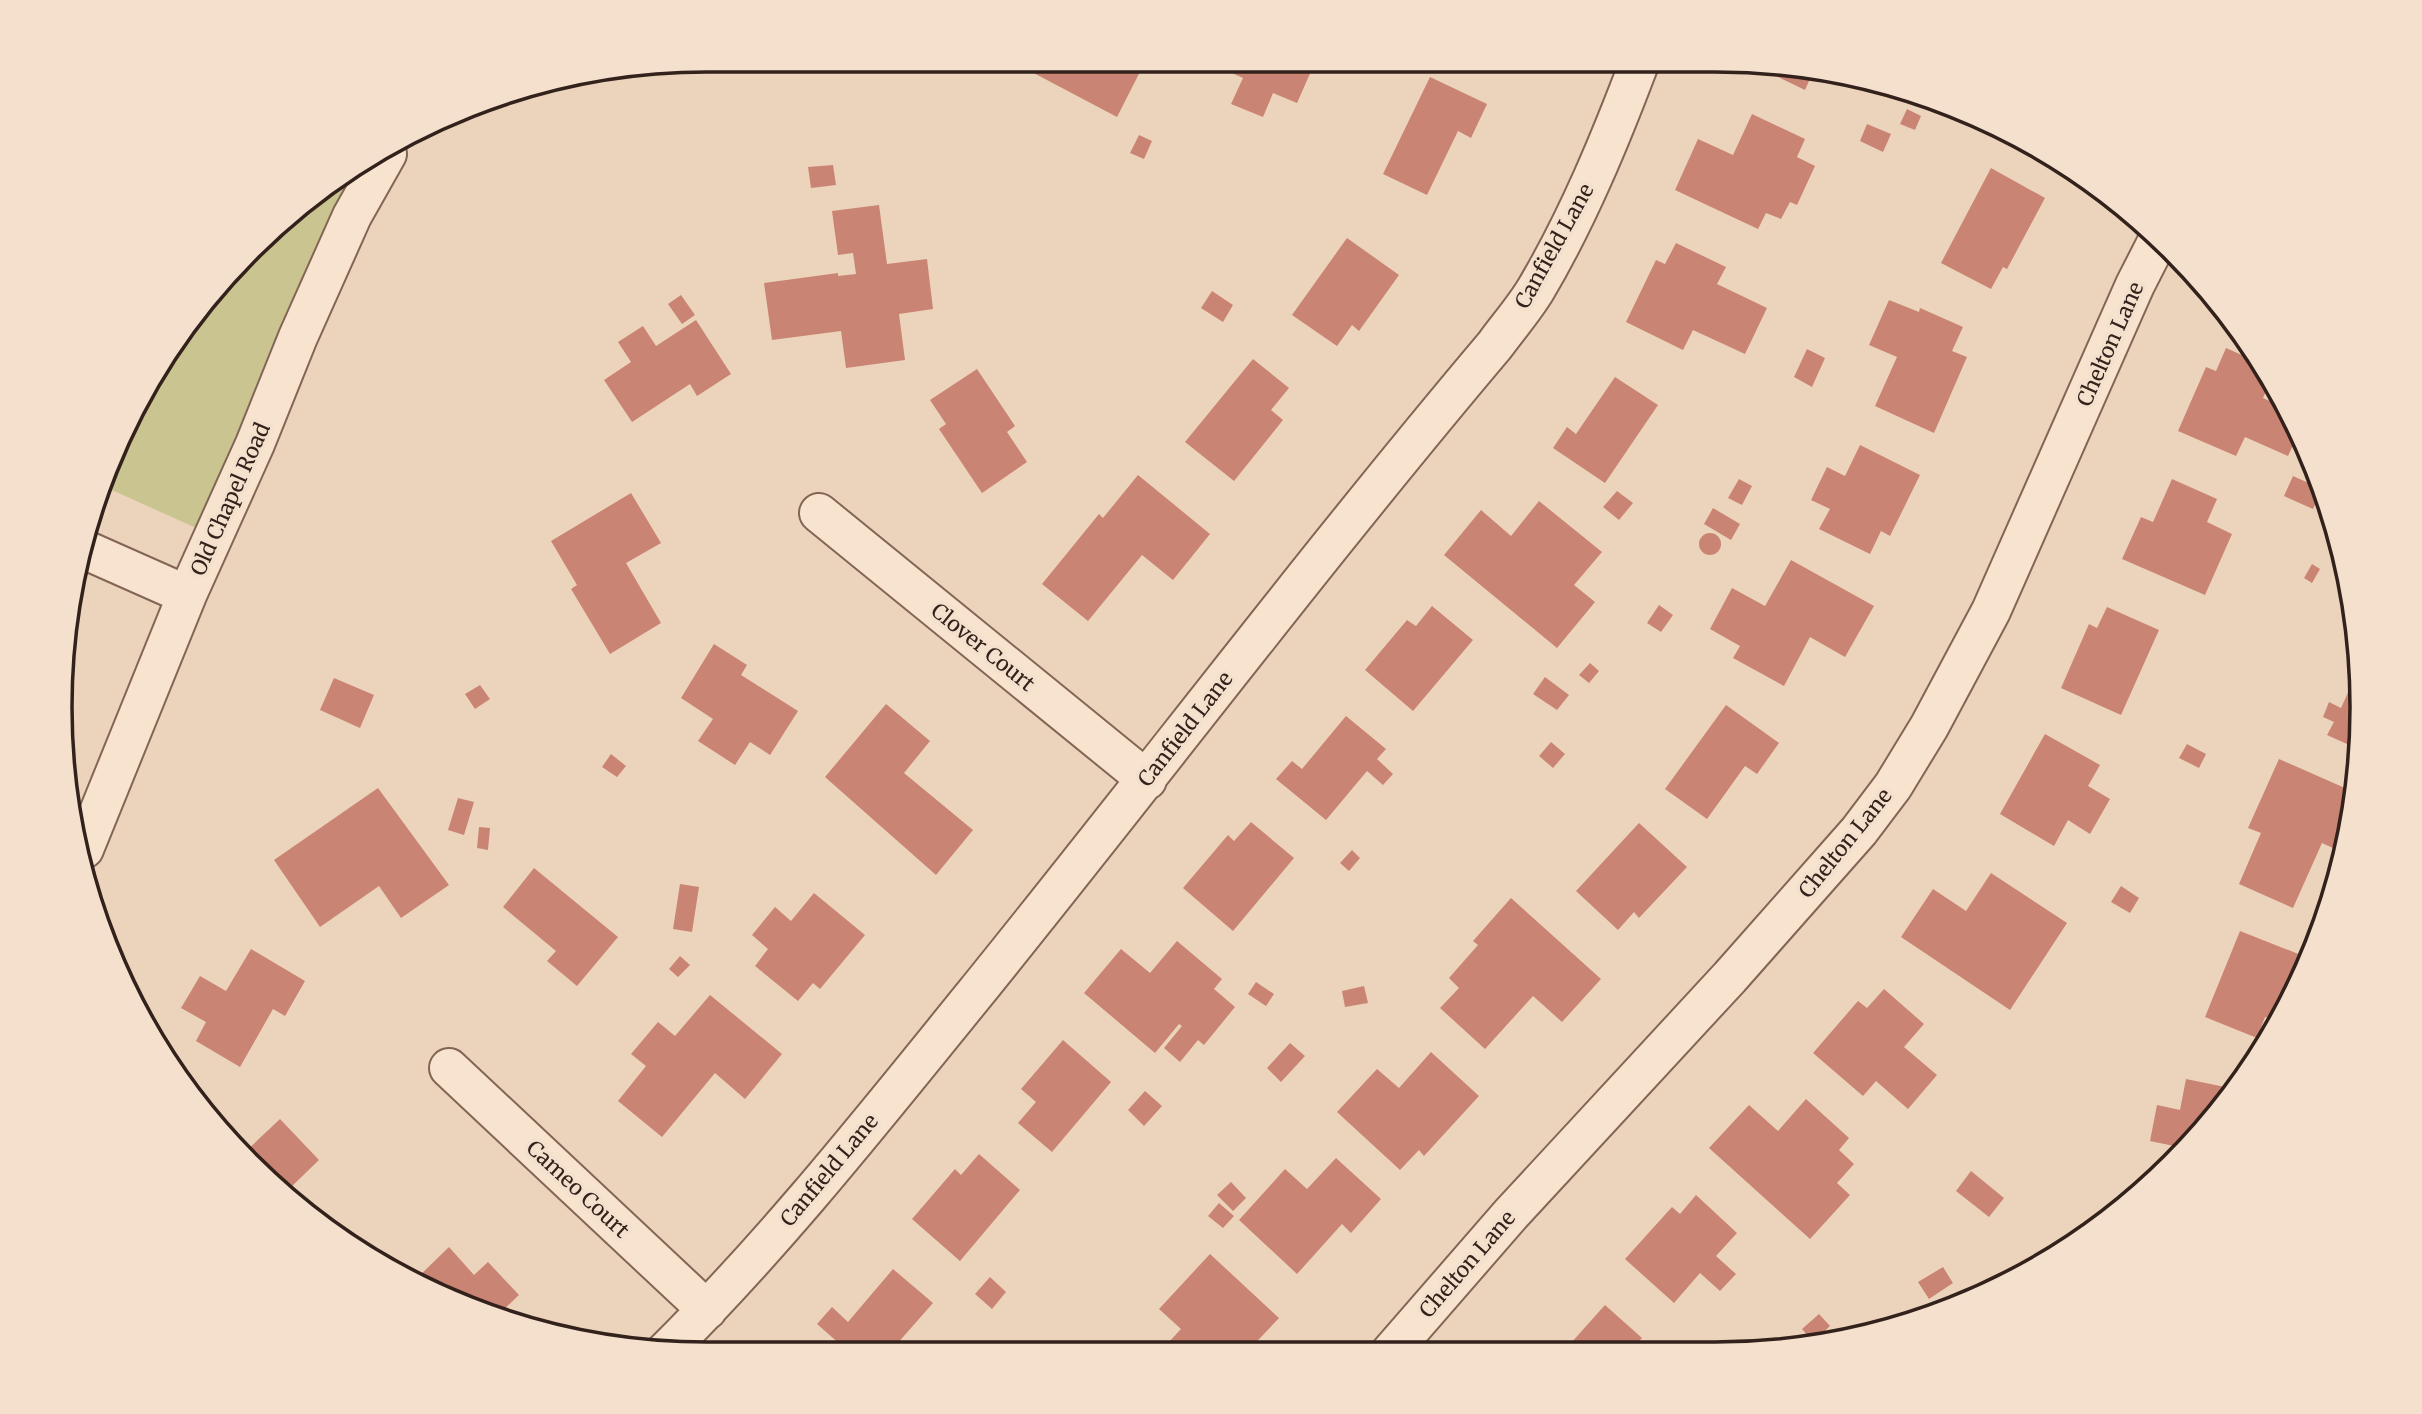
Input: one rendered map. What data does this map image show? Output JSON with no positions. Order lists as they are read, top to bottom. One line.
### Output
{"streets":{"street":["Canfield Lane","Chelton Lane","Old Chapel Road","Clover Court","Cameo Court"]},"crossings":[["Canfield Lane","Clover Court"],["Canfield Lane","Cameo Court"]]}
